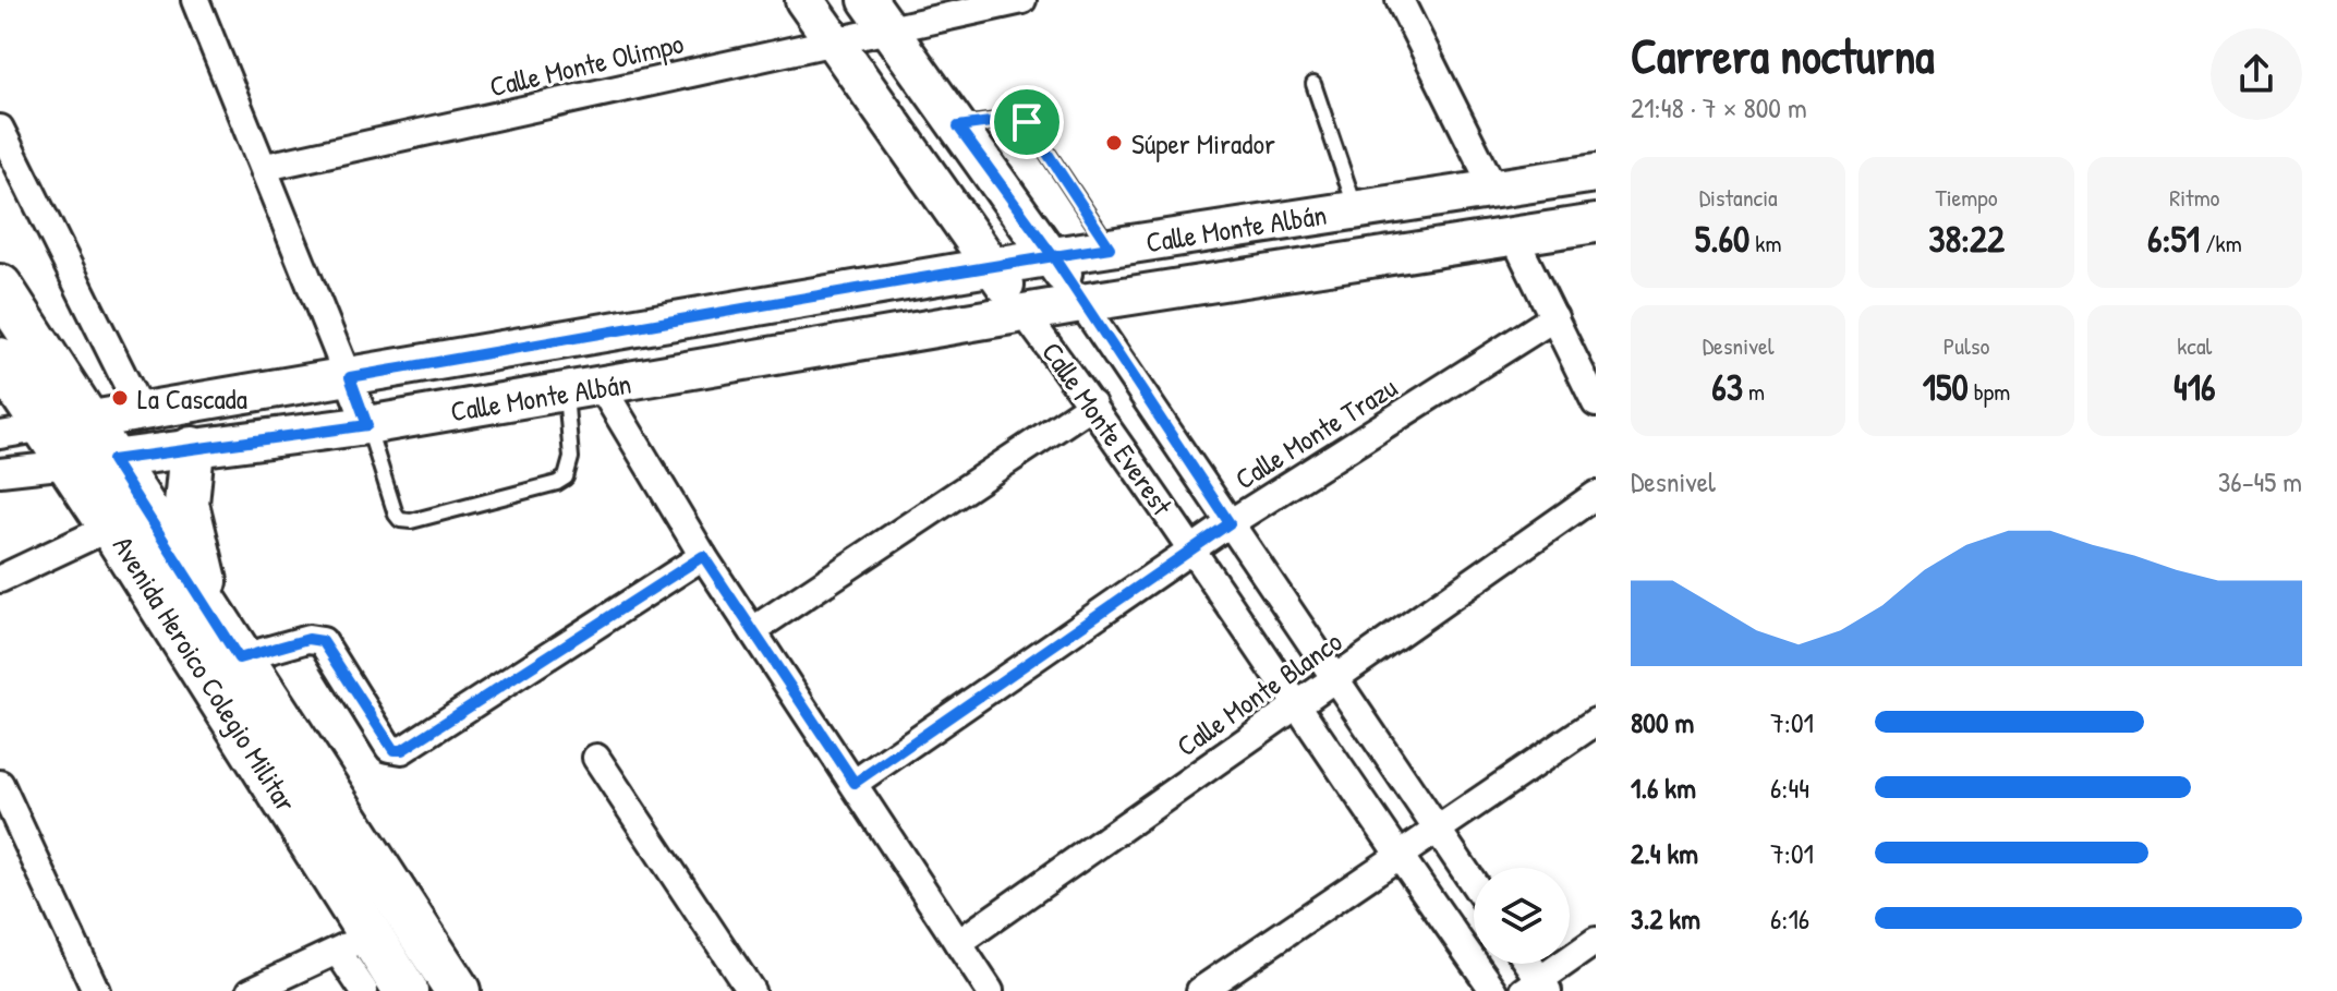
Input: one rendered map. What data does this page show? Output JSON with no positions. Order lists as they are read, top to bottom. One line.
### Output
{"streets":{"main road":["Calle Monte Albán","Calle Monte Everest","Avenida Heroico Colegio Militar"],"street":["Calle Monte Olimpo","Calle Monte Trazu","Calle Monte Blanco"]},"crossings":[["Calle Monte Olimpo","Calle Monte Everest"],["Calle Monte Albán","Calle Monte Everest"],["Calle Monte Albán","Avenida Heroico Colegio Militar"],["Calle Monte Everest","Calle Monte Trazu"],["Calle Monte Everest","Calle Monte Blanco"]],"places":["Súper Mirador","La Cascada"],"page":{"heading":["Carrera nocturna","21:48 · 7 × 800 m"],"stats":[["Distancia","5.60 km"],["Tiempo","38:22"],["Ritmo","6:51 /km"],["Desnivel","63 m"],["Pulso","150 bpm"],["kcal","416"]],"chart":["Desnivel","36–45 m"],"list":[{"name":"800 m","note":"7:01"},{"name":"1.6 km","note":"6:44"},{"name":"2.4 km","note":"7:01"},{"name":"3.2 km","note":"6:16"}]}}
